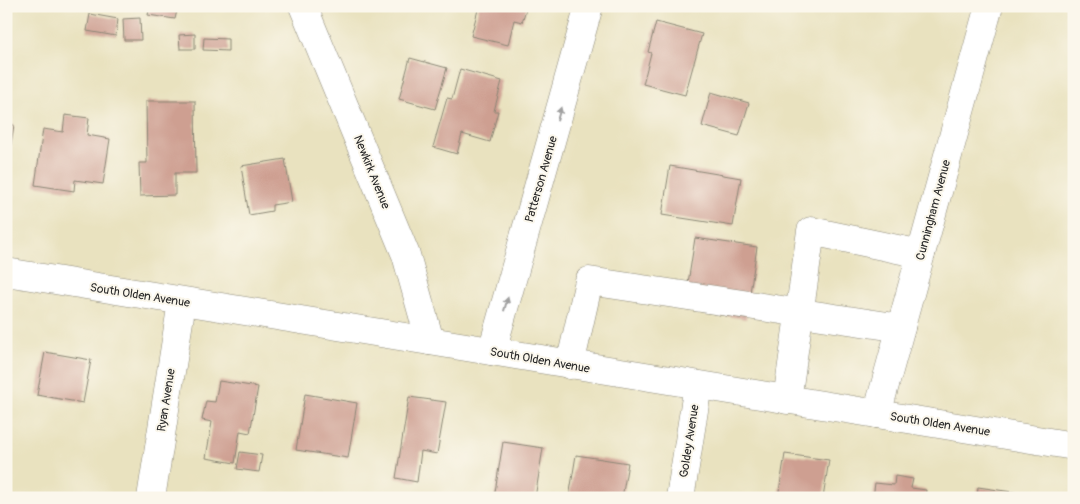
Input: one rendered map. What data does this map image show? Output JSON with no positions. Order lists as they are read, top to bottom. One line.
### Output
{"streets":{"street":["Newkirk Avenue","Patterson Avenue","Cunningham Avenue","South Olden Avenue","Ryan Avenue","Goldey Avenue"]},"crossings":[["Newkirk Avenue","South Olden Avenue"],["Patterson Avenue","South Olden Avenue"],["Cunningham Avenue","South Olden Avenue"],["South Olden Avenue","Ryan Avenue"],["South Olden Avenue","Goldey Avenue"]],"one_way":["Patterson Avenue"]}
